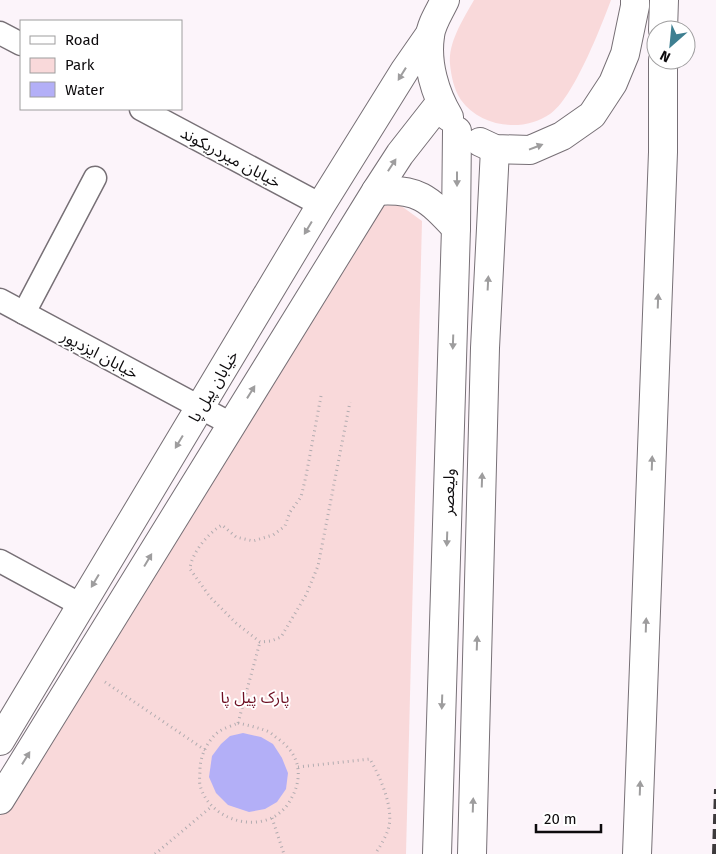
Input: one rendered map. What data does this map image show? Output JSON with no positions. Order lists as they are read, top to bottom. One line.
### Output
{"streets":{"street":["خیابان میردریکوند","خیابان ایزدپور","خیابان پیل پا","ولیعصر"]},"crossings":[["خیابان میردریکوند","خیابان پیل پا"],["خیابان ایزدپور","خیابان پیل پا"]],"parks":["پارک پیل پا"],"legend":["Road","Park","Water"],"scale_bar":"20 m","north":"bottom left"}
